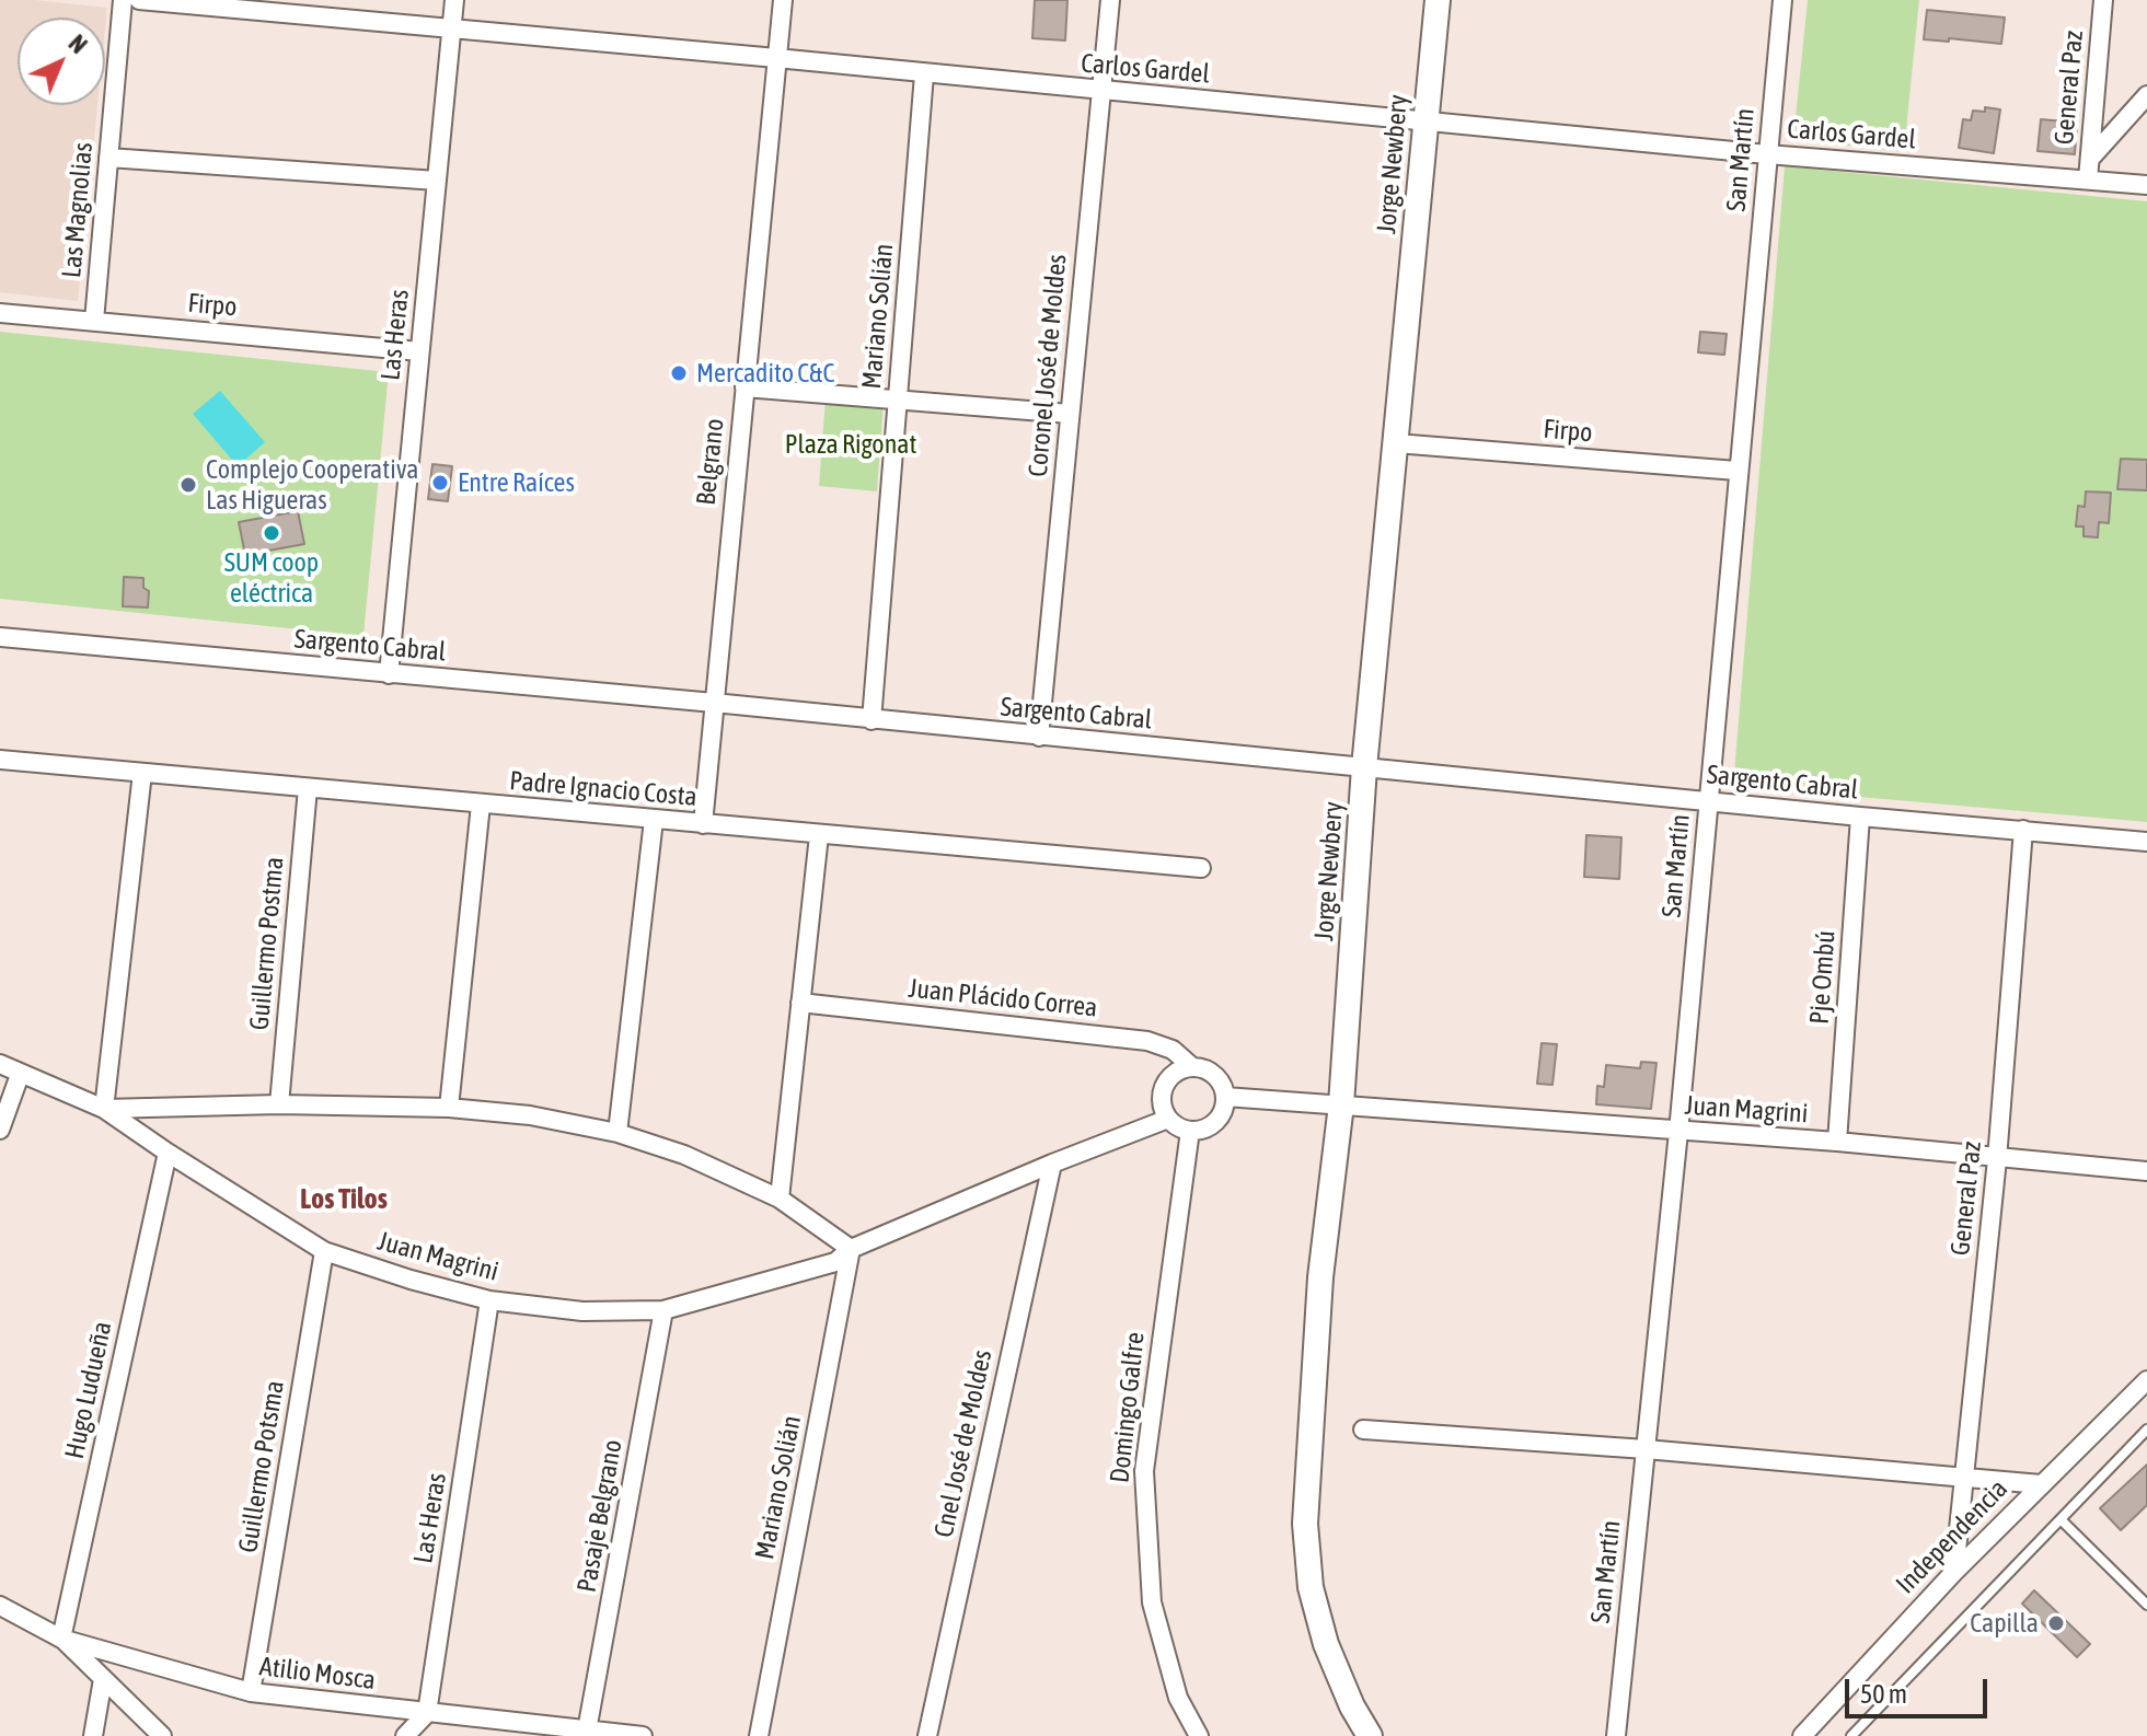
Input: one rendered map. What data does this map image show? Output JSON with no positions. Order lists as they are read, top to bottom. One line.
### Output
{"streets":{"main road":["Jorge Newbery"],"street":["Carlos Gardel","General Paz","San Martín","Las Magnolias","Firpo","Mariano Solián","Las Heras","Coronel José de Moldes","Belgrano","Sargento Cabral","Padre Ignacio Costa","Guillermo Postma","Pje Ombú","Juan Plácido Correa","Juan Magrini","Hugo Ludueña","Domingo Galfre","Cnel José de Moldes","Guillermo Potsma","Pasaje Belgrano","Independencia","Atilio Mosca"]},"crossings":[["Carlos Gardel","General Paz"],["Carlos Gardel","San Martín"],["Carlos Gardel","Jorge Newbery"],["Carlos Gardel","Mariano Solián"],["Carlos Gardel","Las Heras"],["Carlos Gardel","Coronel José de Moldes"],["Carlos Gardel","Belgrano"],["General Paz","Sargento Cabral"],["General Paz","Juan Magrini"],["General Paz","Independencia"],["San Martín","Firpo"],["San Martín","Sargento Cabral"],["San Martín","Juan Magrini"],["Jorge Newbery","Firpo"],["Jorge Newbery","Sargento Cabral"],["Jorge Newbery","Juan Magrini"],["Las Magnolias","Firpo"],["Firpo","Las Heras"],["Mariano Solián","Sargento Cabral"],["Mariano Solián","Juan Magrini"],["Las Heras","Sargento Cabral"],["Las Heras","Juan Magrini"],["Las Heras","Atilio Mosca"],["Coronel José de Moldes","Sargento Cabral"],["Belgrano","Sargento Cabral"],["Belgrano","Padre Ignacio Costa"],["Sargento Cabral","Pje Ombú"],["Padre Ignacio Costa","Guillermo Postma"],["Pje Ombú","Juan Magrini"],["Juan Plácido Correa","Juan Magrini"],["Juan Plácido Correa","Domingo Galfre"],["Juan Magrini","Hugo Ludueña"],["Juan Magrini","Domingo Galfre"],["Juan Magrini","Cnel José de Moldes"],["Juan Magrini","Guillermo Potsma"],["Juan Magrini","Pasaje Belgrano"],["Hugo Ludueña","Atilio Mosca"],["Guillermo Potsma","Atilio Mosca"],["Pasaje Belgrano","Atilio Mosca"]],"districts":["Los Tilos"],"parks":["Plaza Rigonat"],"places":["Mercadito C&C","Entre Raíces","Complejo Cooperativa Las Higueras","SUM coop eléctrica","Capilla"],"scale_bar":"50 m","north":"top right"}
